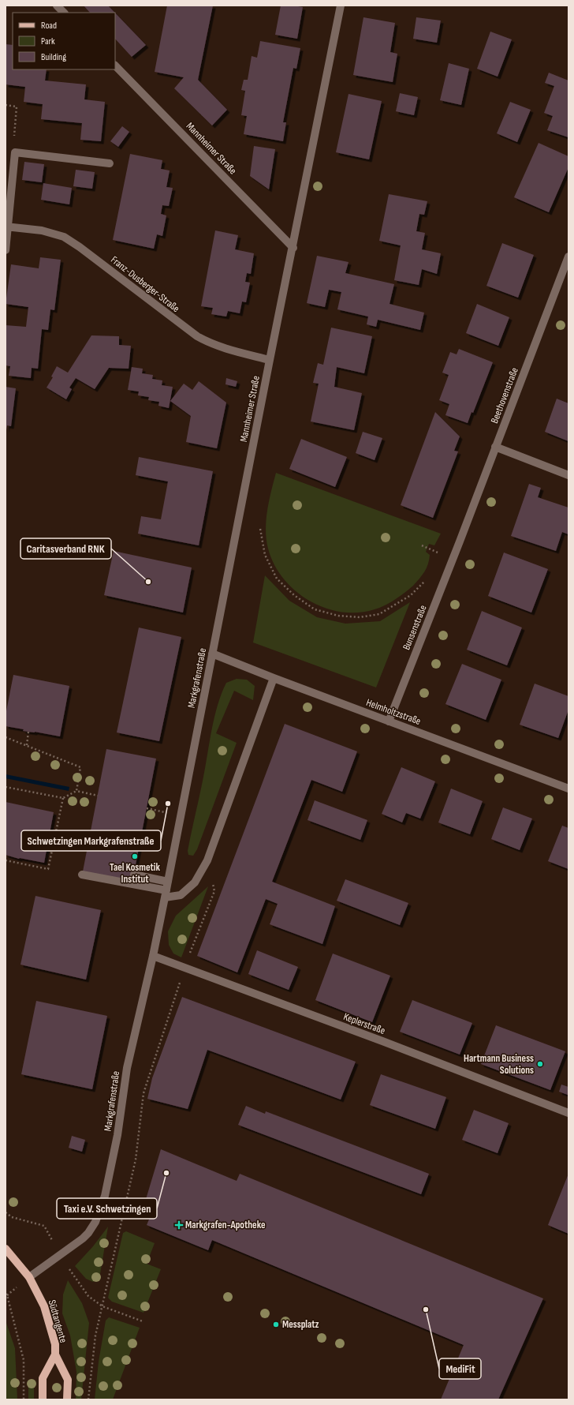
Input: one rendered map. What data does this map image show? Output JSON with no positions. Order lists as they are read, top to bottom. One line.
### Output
{"streets":{"main road":["Südtangente"],"street":["Mannheimer Straße","Franz-Dusberger-Straße","Beethovenstraße","Bunsenstraße","Markgrafenstraße","Helmholtzstraße","Keplerstraße"]},"crossings":[["Mannheimer Straße","Franz-Dusberger-Straße"],["Mannheimer Straße","Markgrafenstraße"],["Beethovenstraße","Bunsenstraße"],["Bunsenstraße","Helmholtzstraße"],["Markgrafenstraße","Helmholtzstraße"],["Markgrafenstraße","Keplerstraße"],["Markgrafenstraße","Südtangente"]],"places":{"other":["Caritasverband RNK","Schwetzingen Markgrafenstraße","Tael Kosmetik Institut","Hartmann Business Solutions","Taxi e.V. Schwetzingen","MediFit","Messplatz"],"health":["Markgrafen-Apotheke"]},"legend":["Road","Park","Building"]}
